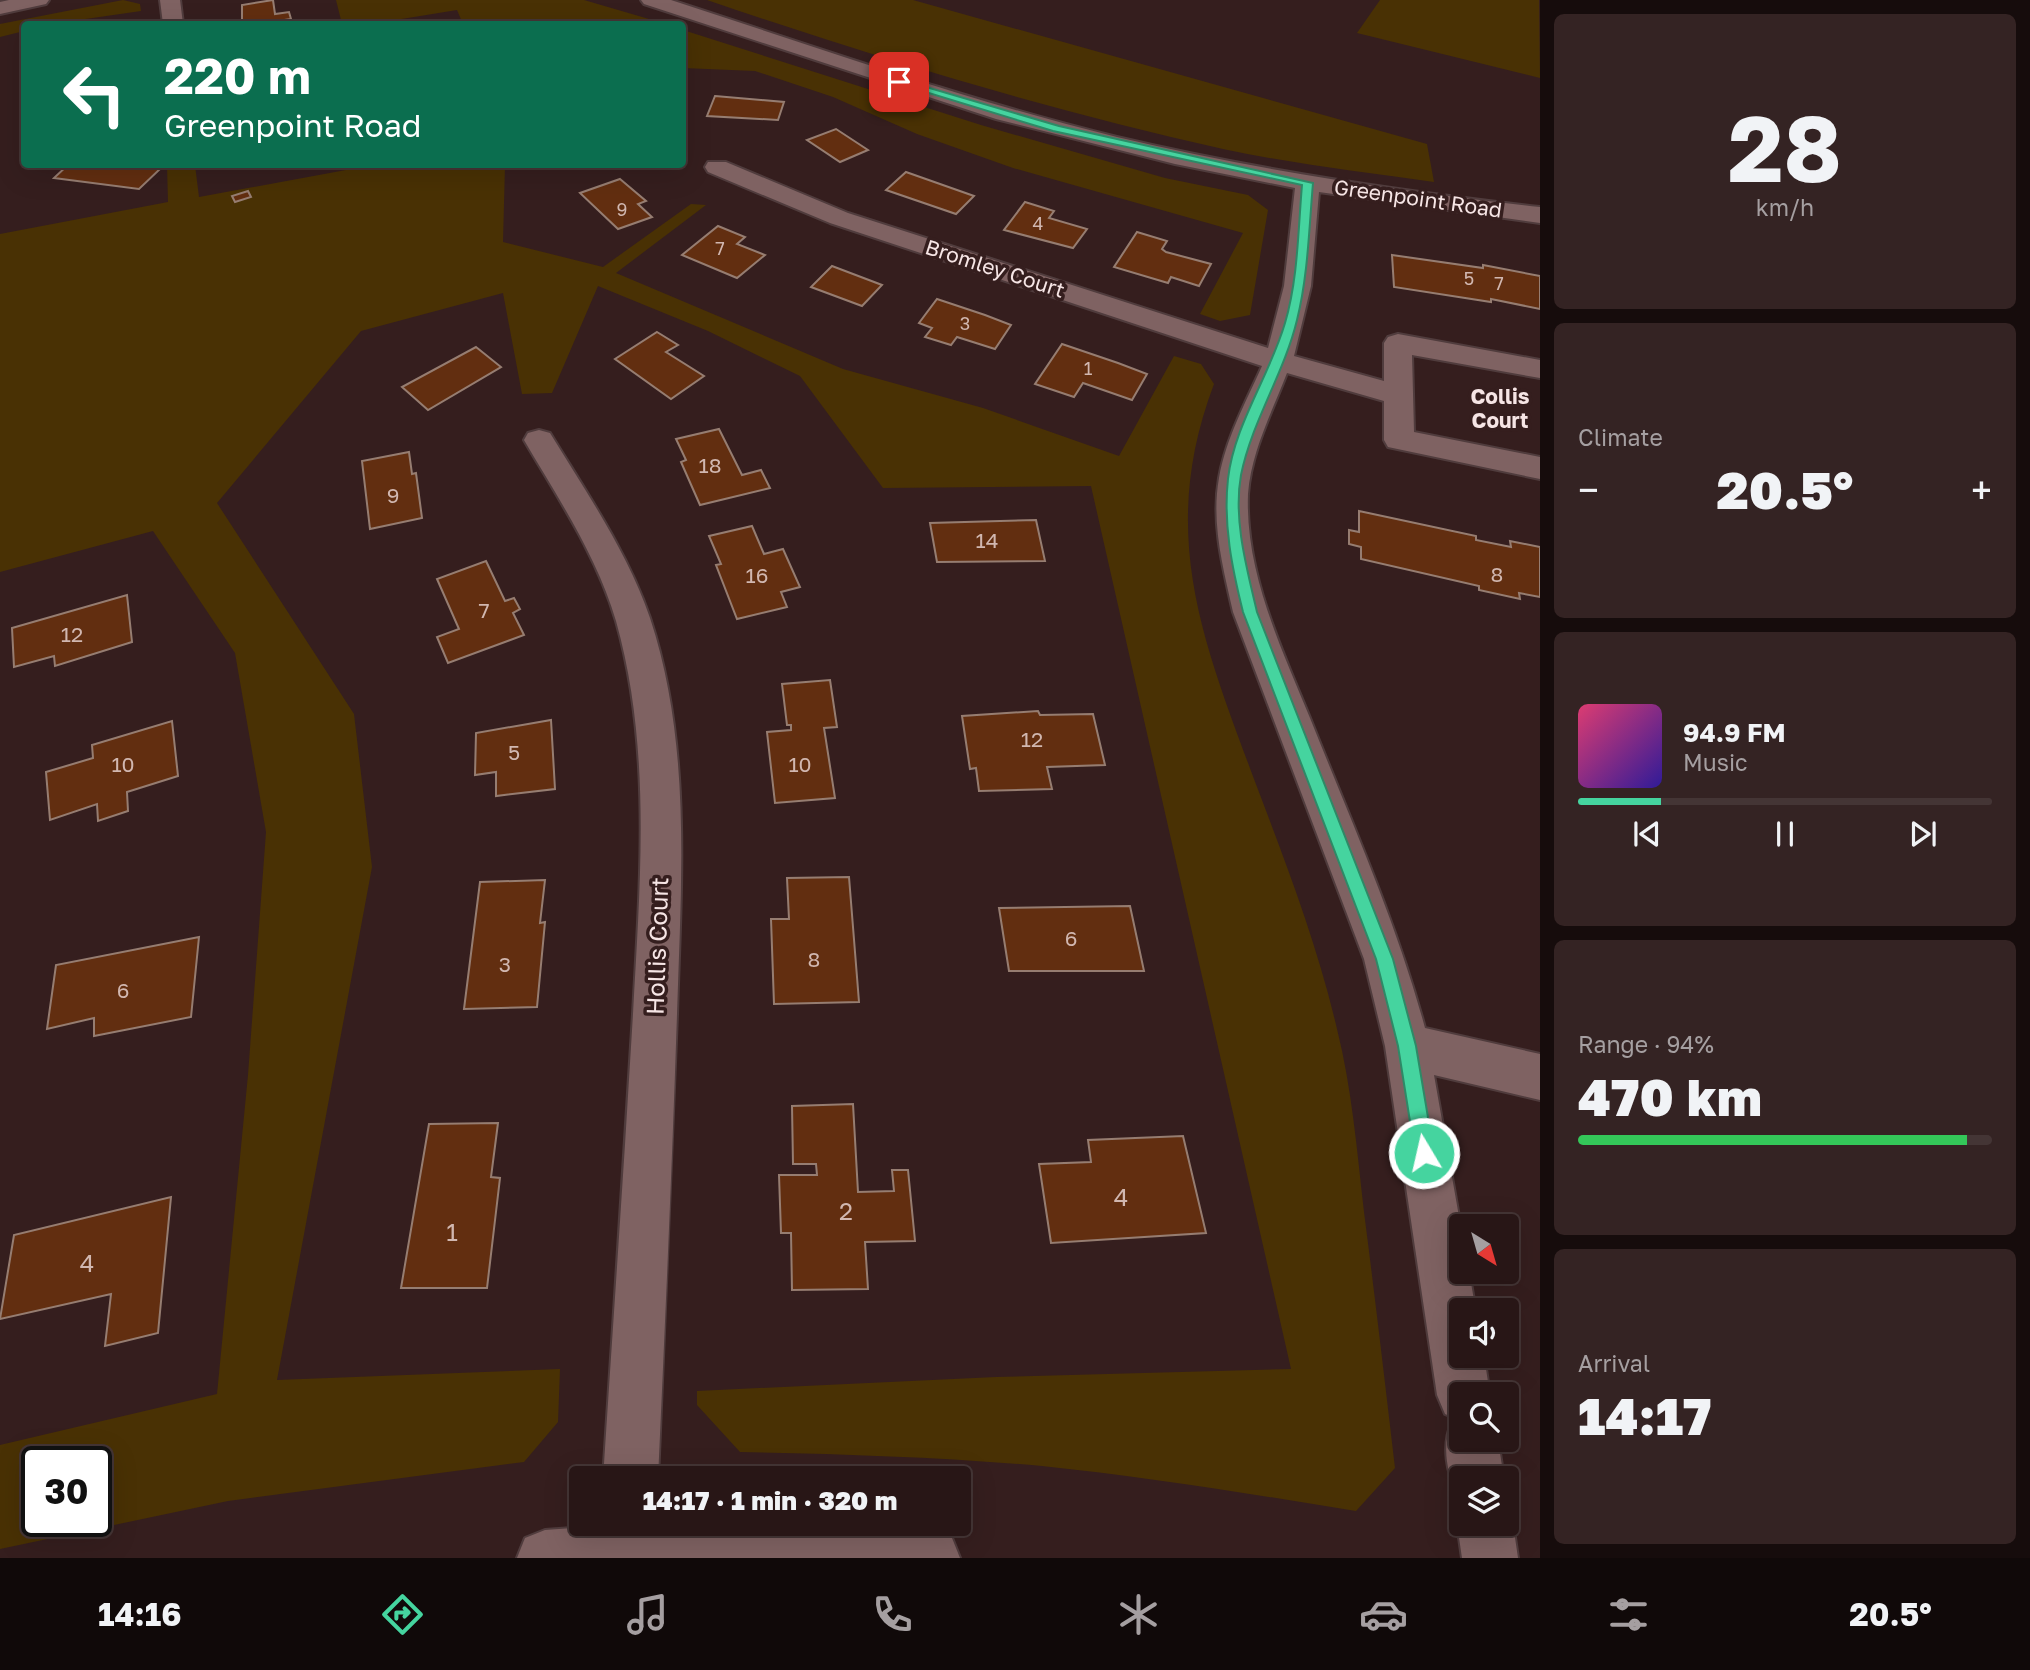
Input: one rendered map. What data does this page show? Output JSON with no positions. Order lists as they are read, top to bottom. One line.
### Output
{"streets":{"street":["Greenpoint Road","Bromley Court","Hollis Court"]},"districts":["Collis Court"],"house_numbers":["9","4","7","5","7","3","1","18","9","14","8","16","7","12","12","5","10","10","6","8","3","6","4","2","1","4"],"north":"bottom right","page":{"tile":[["28","km/h"],"Climate",["Range · 94%","470 km"],["Arrival","14:17"]],"turn":["220 m","Greenpoint Road"],"heat":["−","20.5°","+"],"song":["94.9 FM","Music"],"limit":"30","trip":"14:17 · 1 min · 320 m","tabs":["14:16","20.5°"]}}
